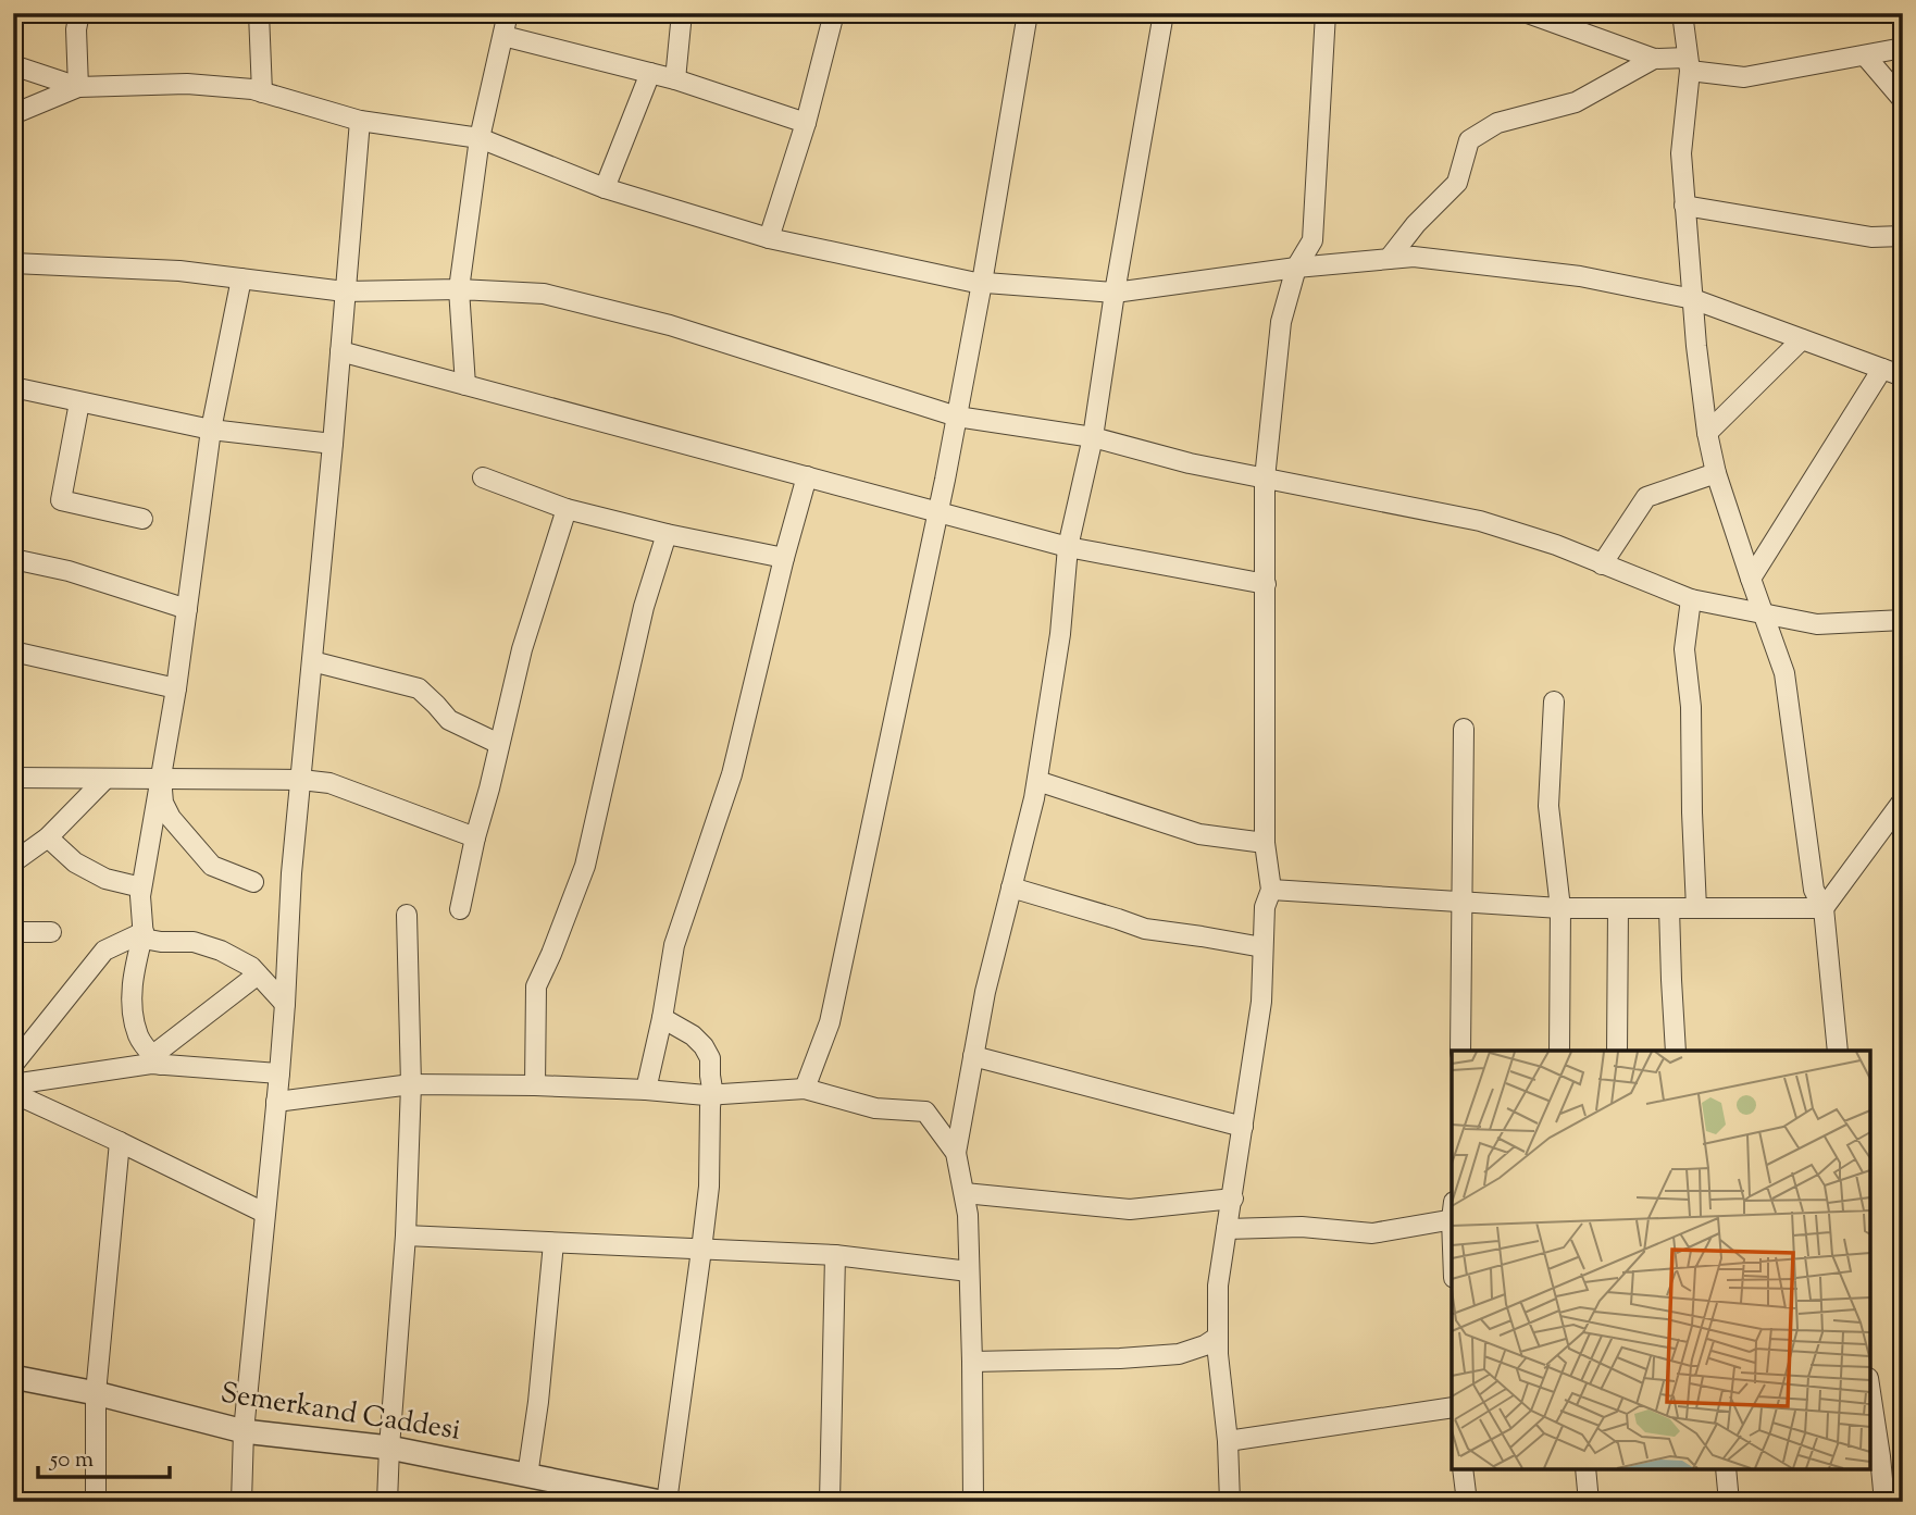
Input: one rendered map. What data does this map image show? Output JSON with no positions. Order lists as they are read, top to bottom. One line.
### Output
{"streets":{"street":["Semerkand Caddesi"]},"scale_bar":"50 m"}
